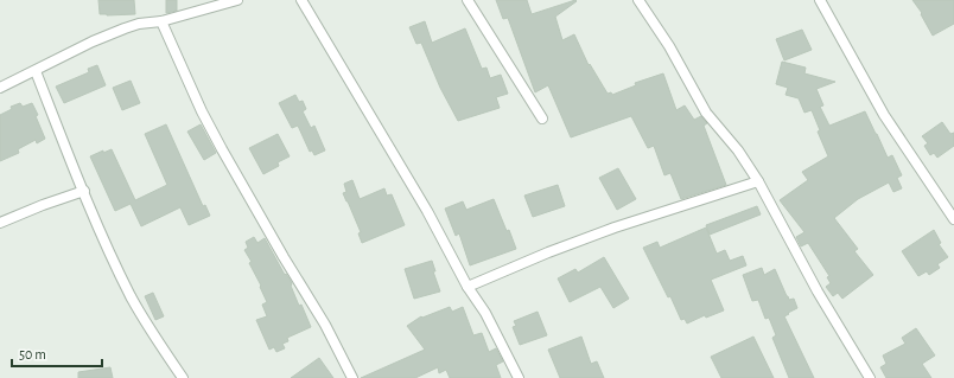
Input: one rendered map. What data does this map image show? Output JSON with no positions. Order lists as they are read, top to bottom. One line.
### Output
{"scale_bar":"50 m"}
